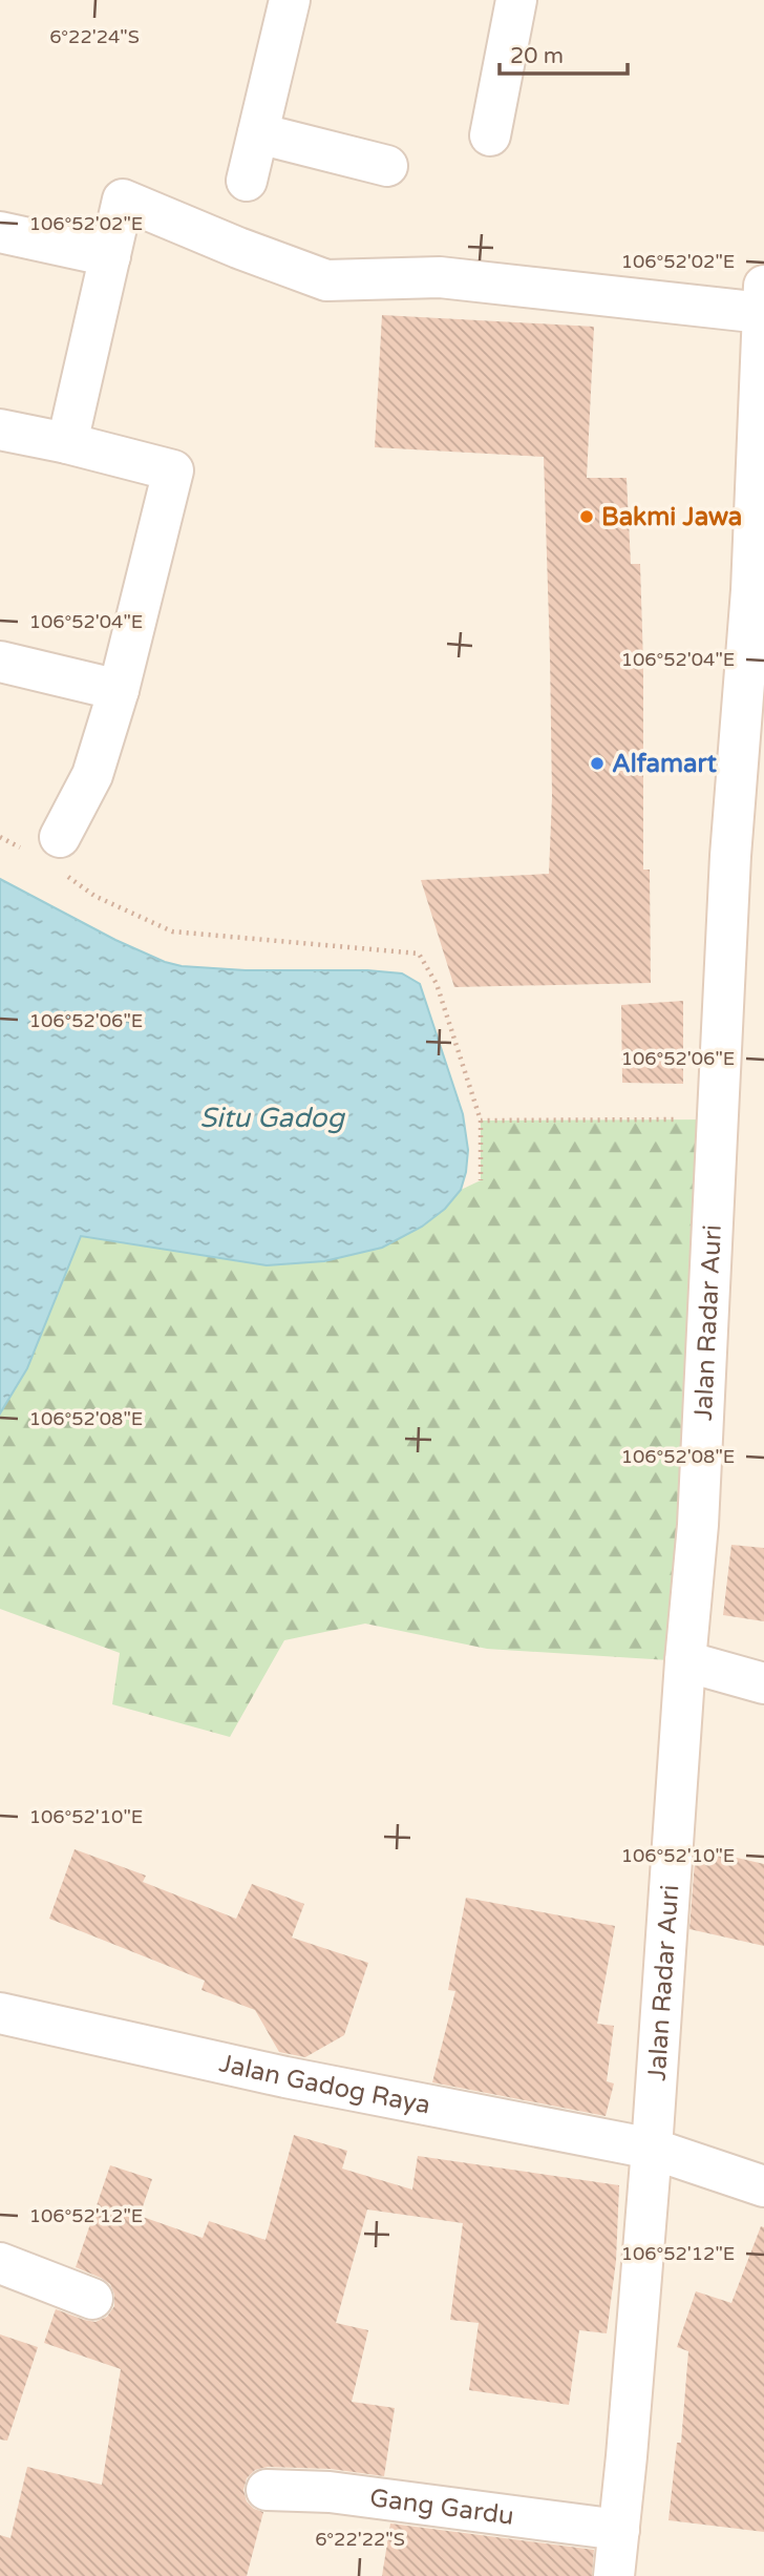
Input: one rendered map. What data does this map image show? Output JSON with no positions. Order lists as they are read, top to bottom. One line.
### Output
{"streets":{"street":["Jalan Radar Auri","Jalan Gadog Raya","Gang Gardu"]},"crossings":[["Jalan Radar Auri","Jalan Gadog Raya"],["Jalan Radar Auri","Gang Gardu"]],"water":["Situ Gadog"],"places":["Bakmi Jawa","Alfamart"],"scale_bar":"20 m","coordinates":["6°22'24\"S","106°52'02\"E","106°52'04\"E","106°52'06\"E","106°52'08\"E","106°52'10\"E","106°52'12\"E","6°22'22\"S"]}
